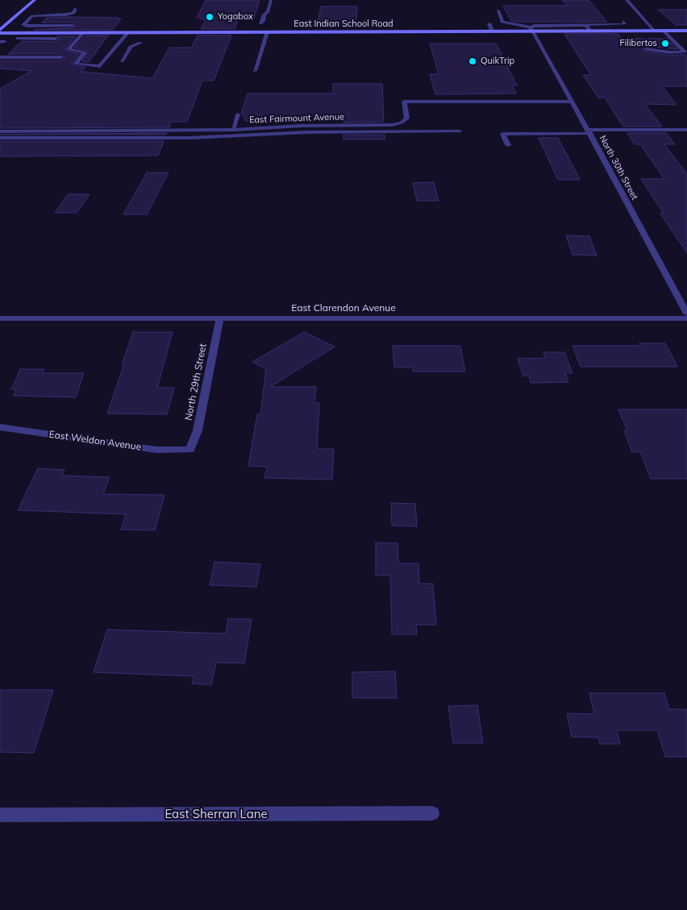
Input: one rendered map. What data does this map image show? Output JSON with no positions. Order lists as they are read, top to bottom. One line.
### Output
{"streets":{"main road":["East Indian School Road"],"street":["East Fairmount Avenue","North 30th Street","East Clarendon Avenue","North 29th Street","East Weldon Avenue","East Sherran Lane"]},"crossings":[["East Indian School Road","North 30th Street"],["East Fairmount Avenue","North 30th Street"],["East Clarendon Avenue","North 29th Street"],["North 29th Street","East Weldon Avenue"]],"places":["Yogabox","Filibertos","QuikTrip"]}
